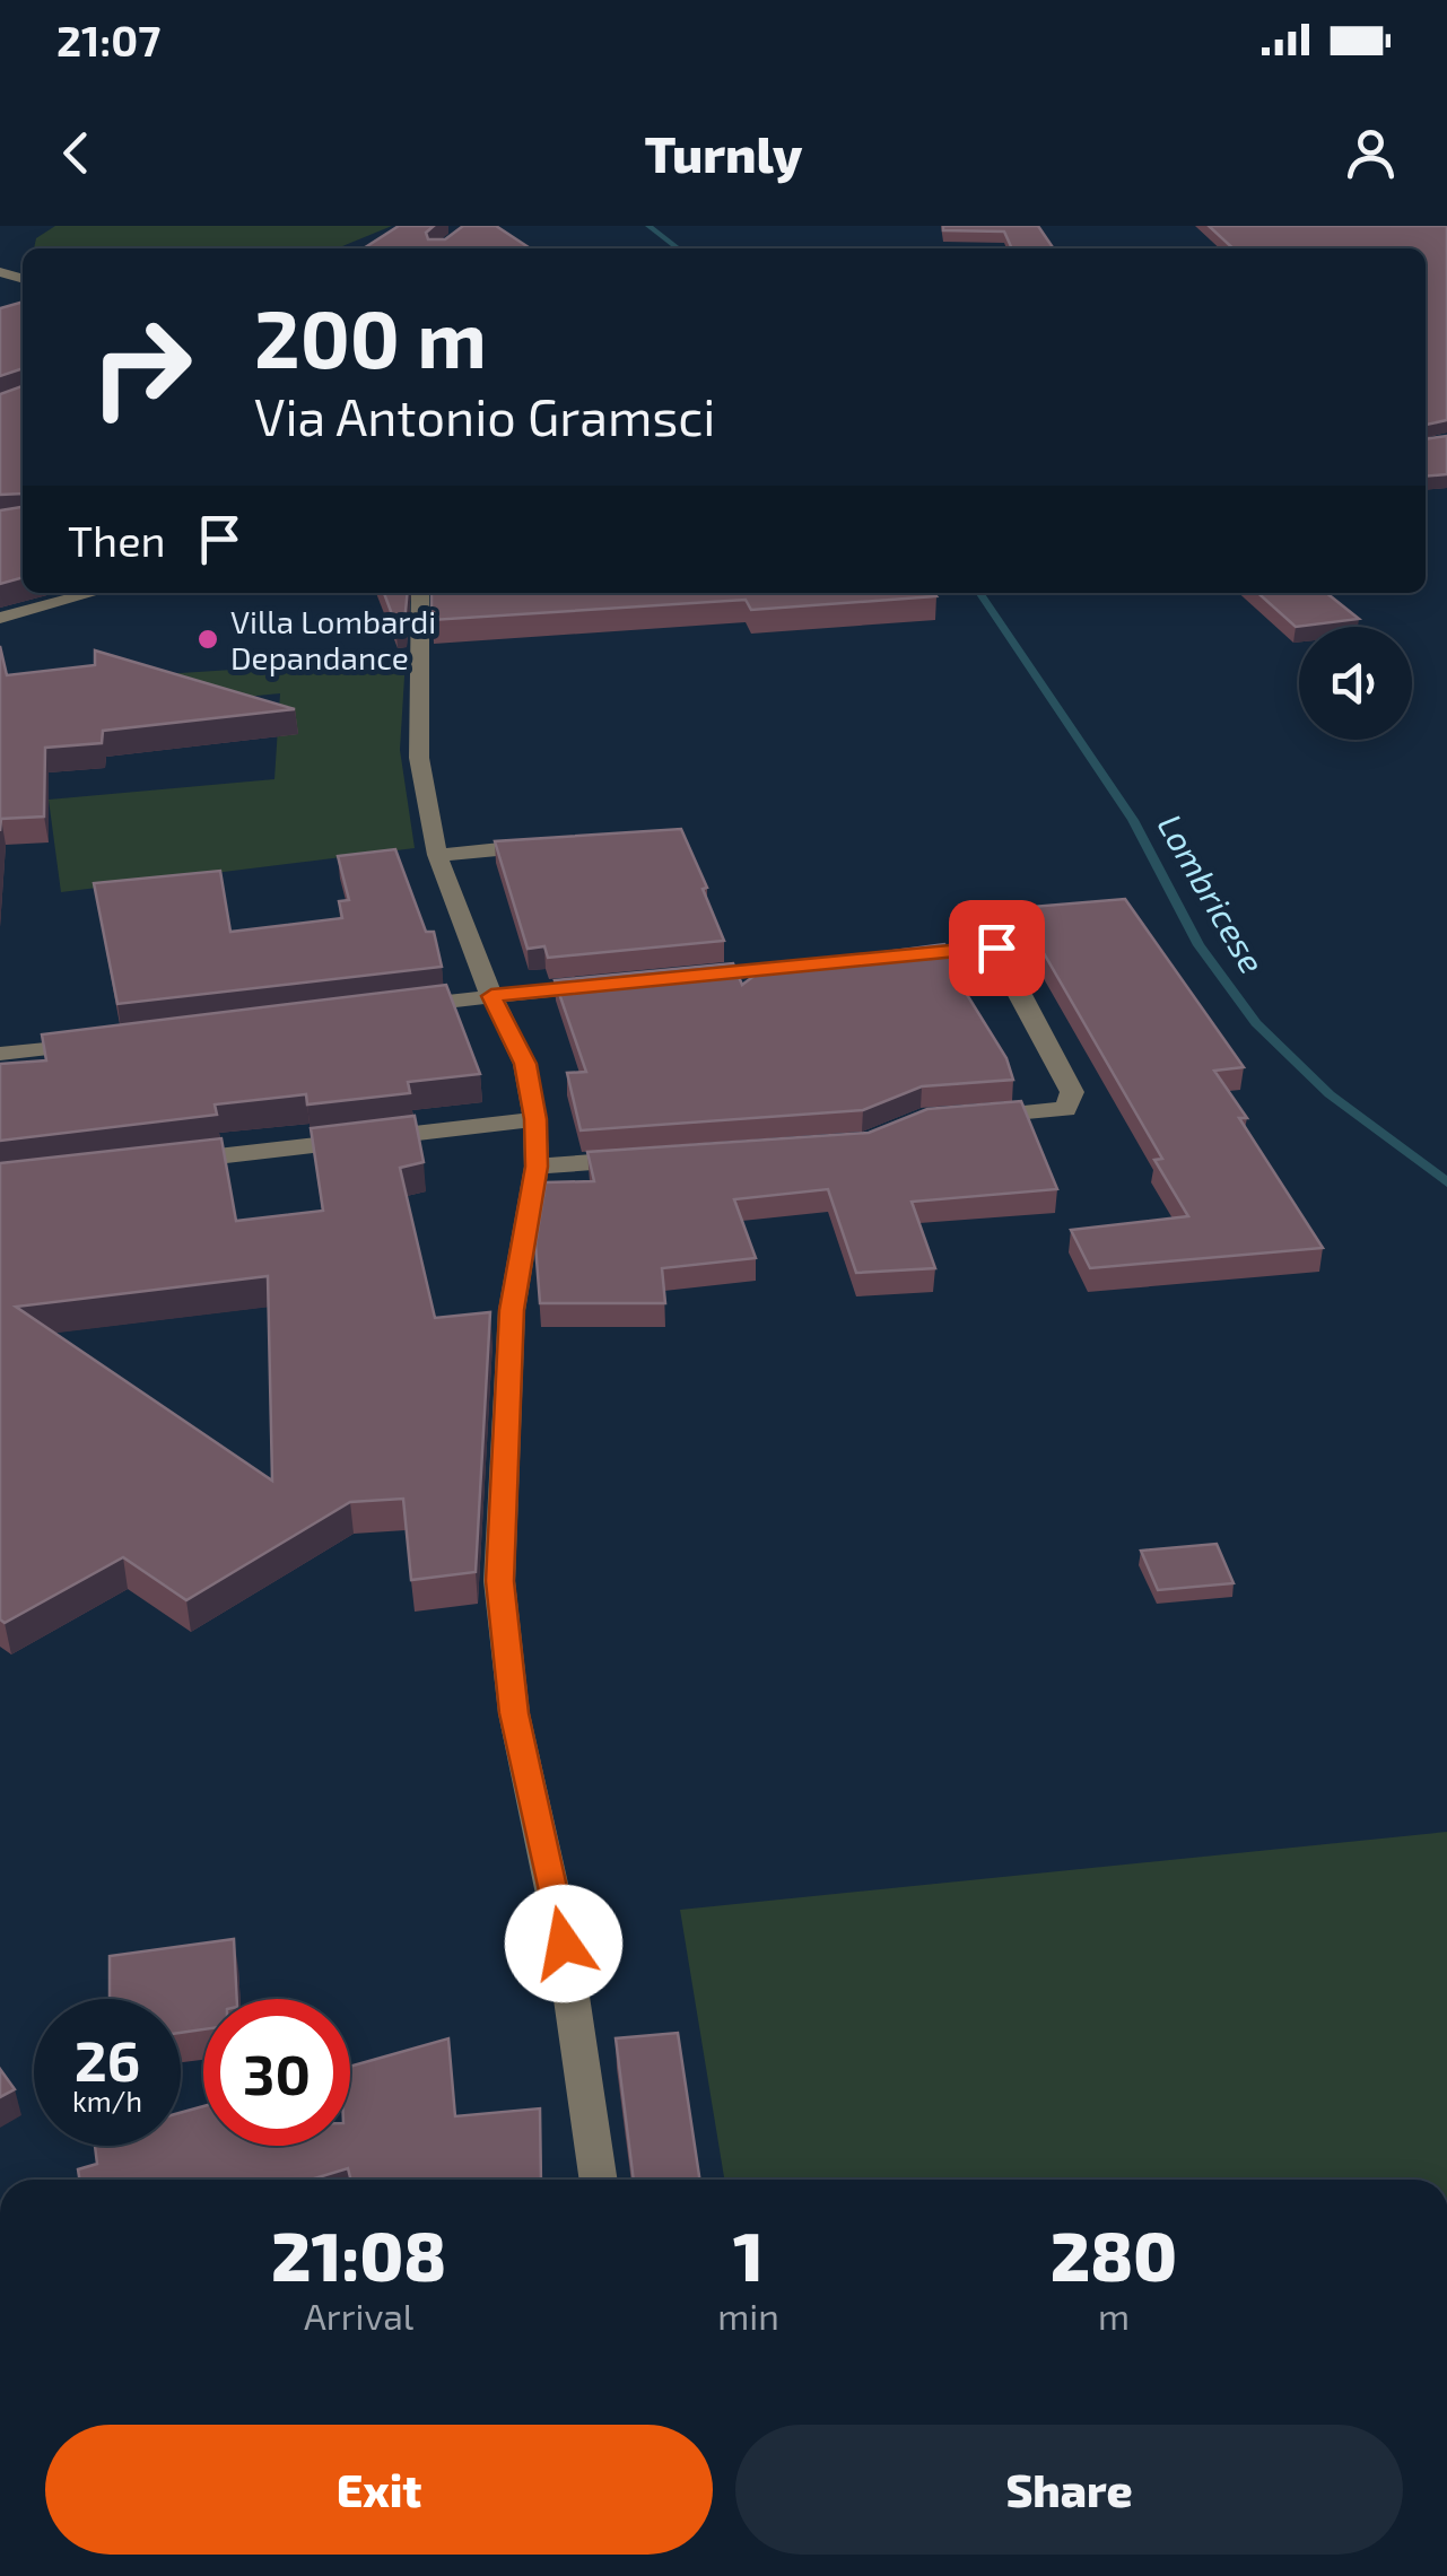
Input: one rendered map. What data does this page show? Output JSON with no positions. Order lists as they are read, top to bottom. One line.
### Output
{"water":["Lombricese"],"places":["Villa Lombardi Depandance"],"page":{"status":"21:07","header":"Turnly","turn":["200 m","Via Antonio Gramsci"],"then":"Then","speed":"26 km/h","limit":"30","eta":["21:08","Arrival","1","min","280","m"],"buttons":["Exit","Share"]}}
